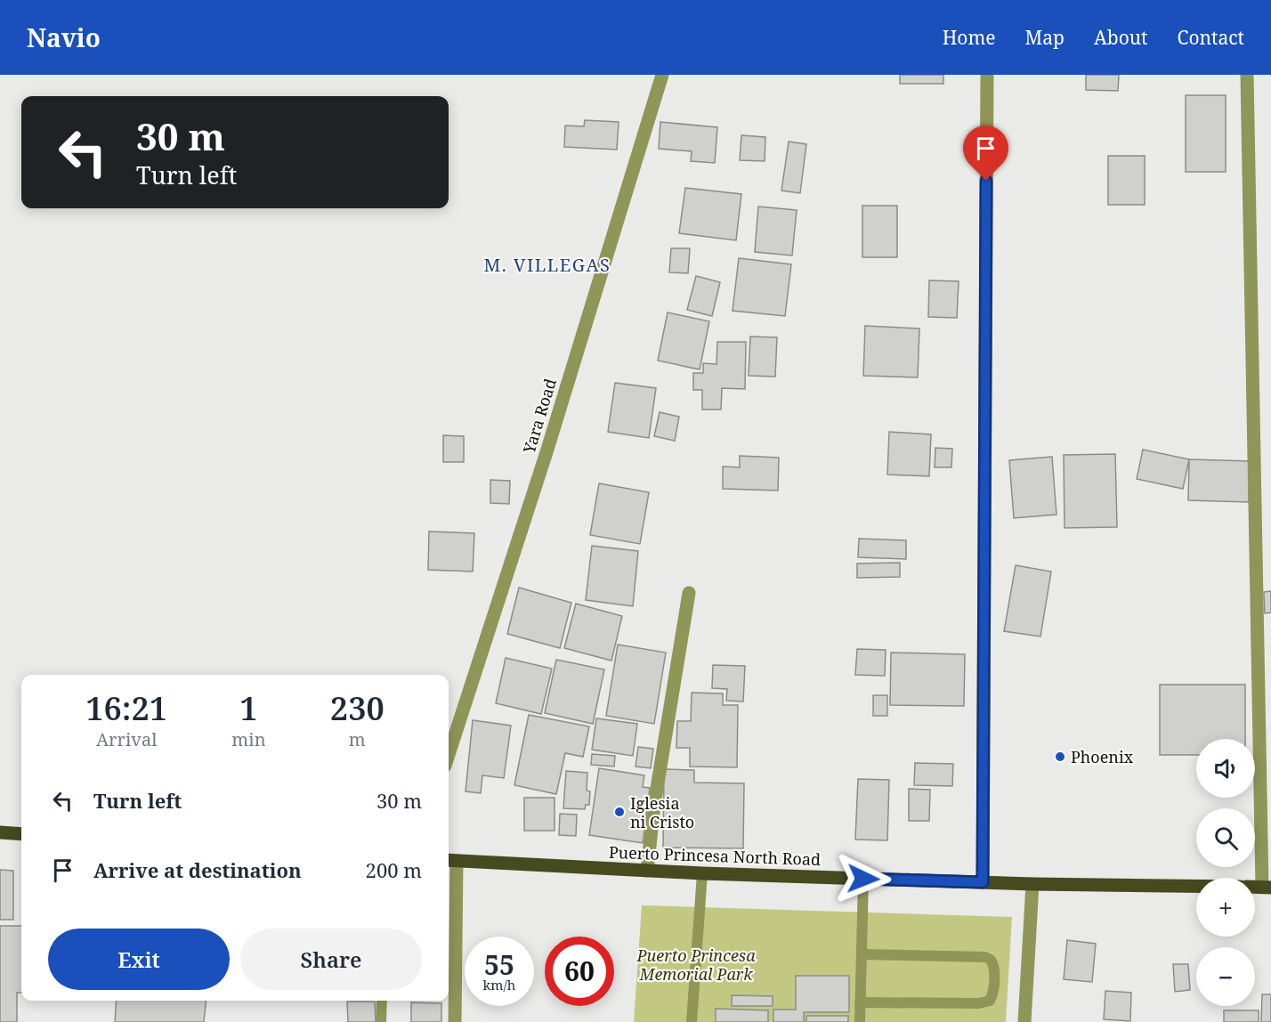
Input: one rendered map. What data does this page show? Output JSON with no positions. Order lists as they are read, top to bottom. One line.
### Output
{"streets":{"main road":["Puerto Princesa North Road"],"street":["Yara Road"]},"districts":["M. VILLEGAS"],"parks":["Puerto Princesa Memorial Park"],"places":["Phoenix","Iglesia ni Cristo"],"page":{"header":"Navio","nav":["Home","Map","About","Contact"],"turn":["30 m","Turn left"],"eta":["16:21","Arrival","1","min","230","m"],"map_buttons":["+","−"],"list":[{"name":"Turn left","value":"30 m"},{"name":"Arrive at destination","value":"200 m"}],"buttons":["Exit","Share"],"speed":"55 km/h","limit":"60"}}
